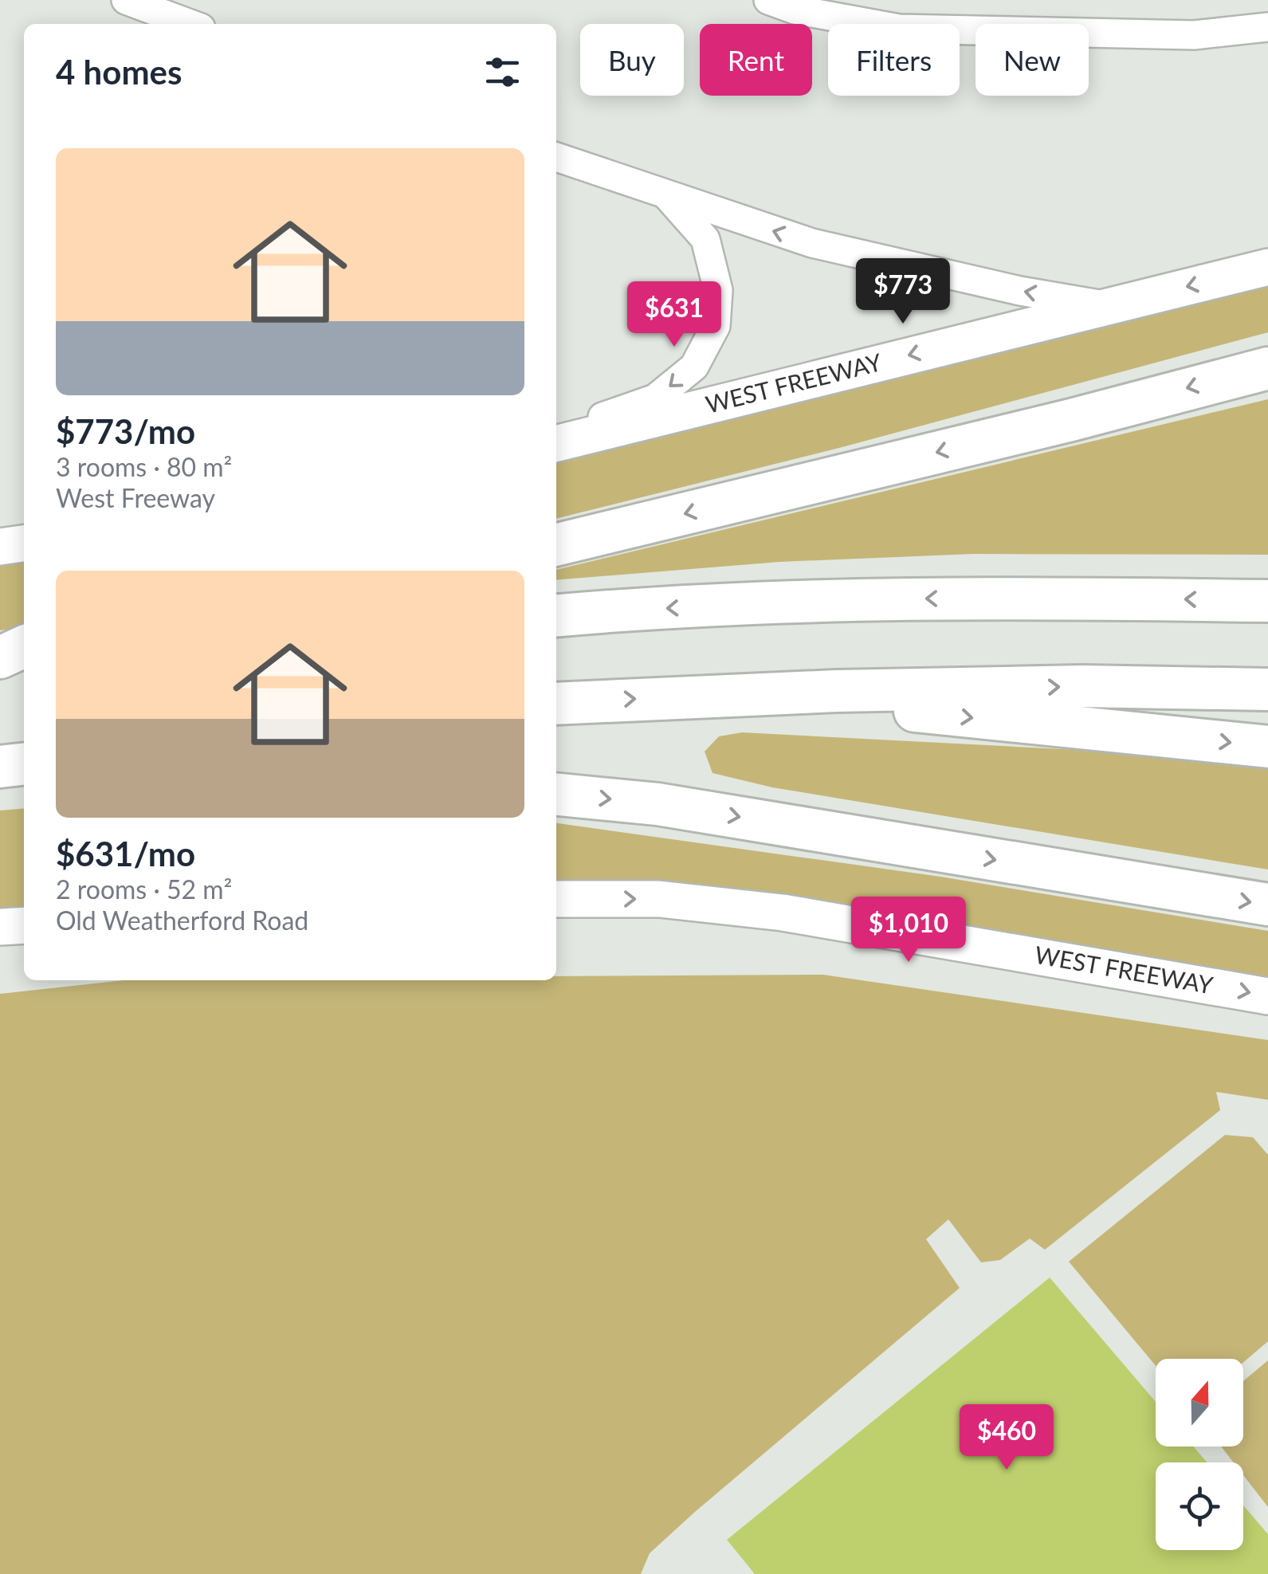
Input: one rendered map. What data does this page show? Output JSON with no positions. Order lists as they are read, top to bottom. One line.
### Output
{"streets":{"main road":["WEST FREEWAY"]},"north":"top","page":{"chip":["Buy","Rent","Filters","New"],"heading":"4 homes","list":[{"name":"$773/mo","note":"3 rooms · 80 m² · West Freeway"},{"name":"$631/mo","note":"2 rooms · 52 m² · Old Weatherford Road"}],"price":["$773","$631","$1,010","$460"]}}
